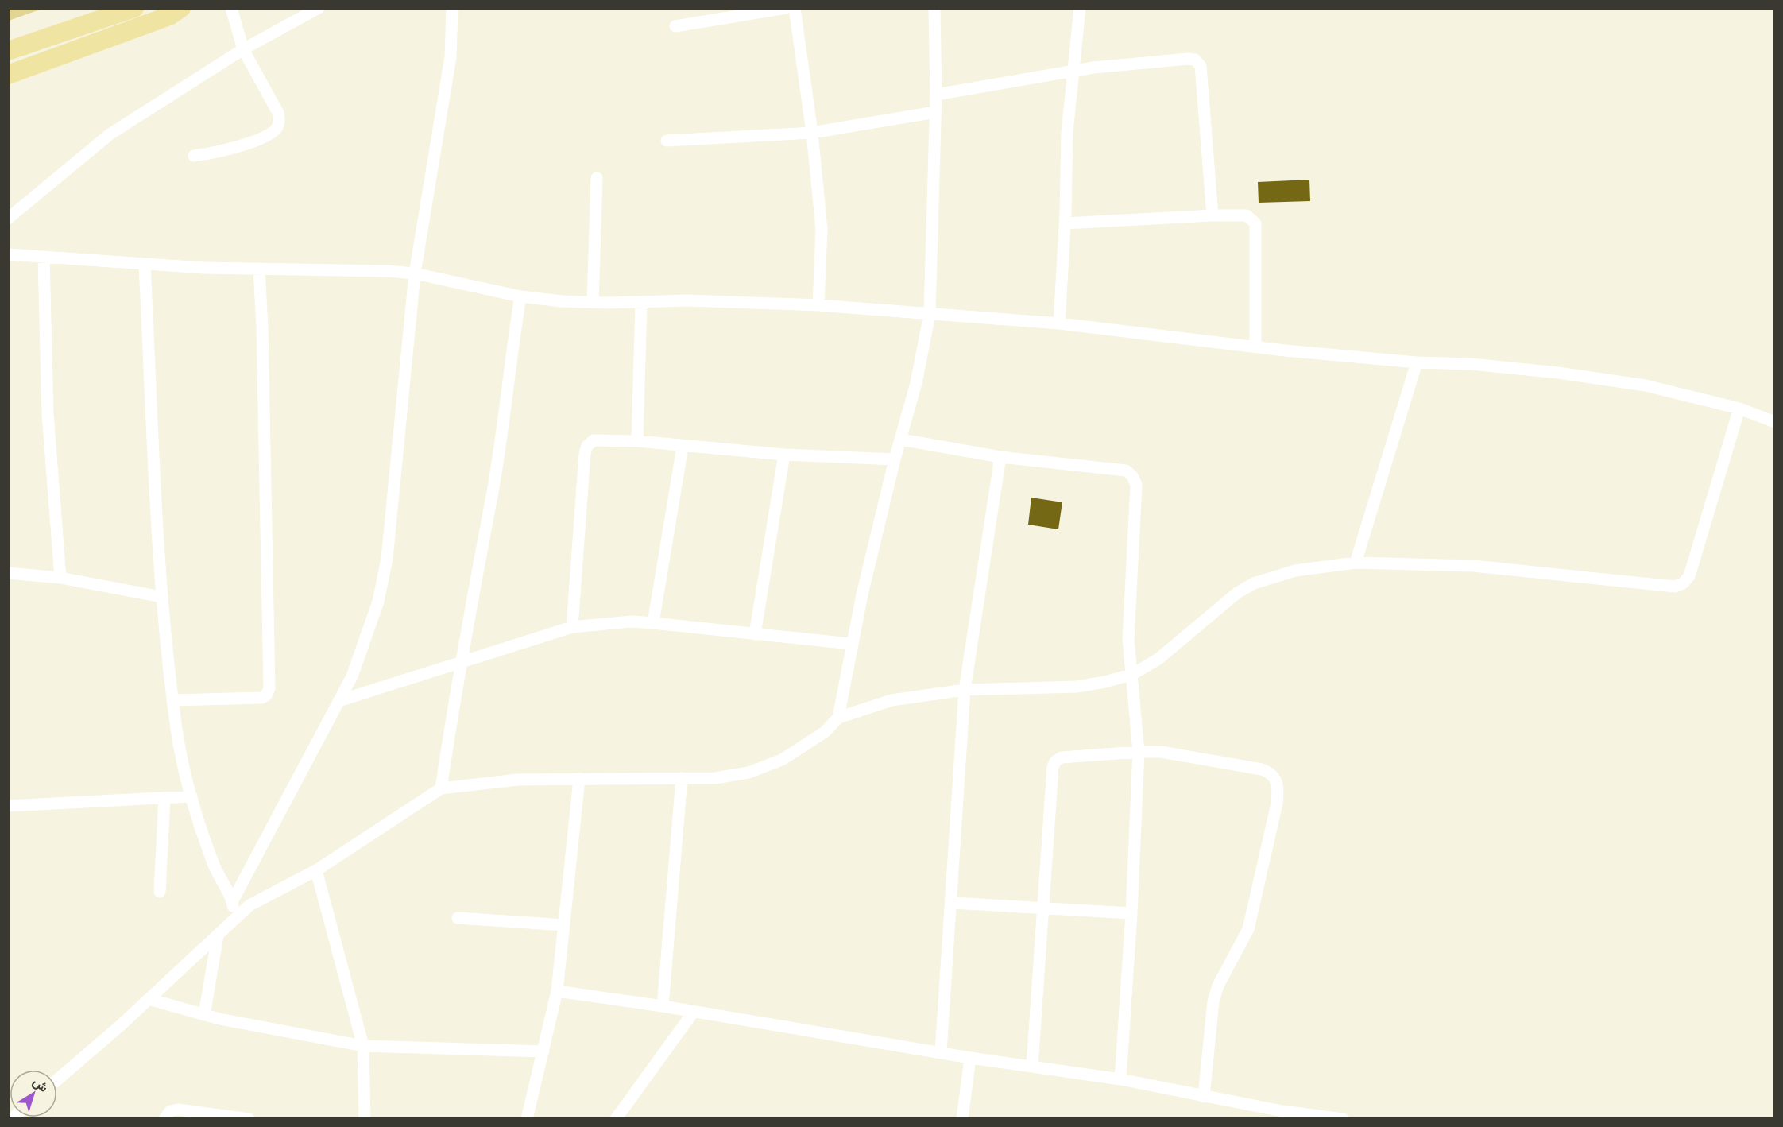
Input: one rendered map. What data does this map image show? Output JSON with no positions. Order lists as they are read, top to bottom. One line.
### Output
{"north":"top right"}
